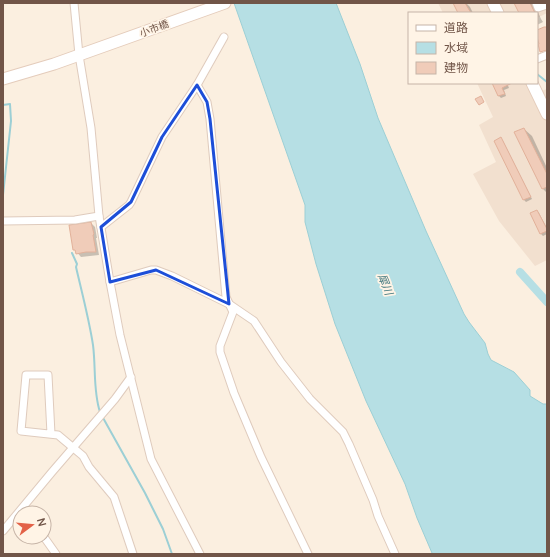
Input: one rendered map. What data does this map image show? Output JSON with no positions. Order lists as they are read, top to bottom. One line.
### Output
{"streets":{"main road":["小市橋"]},"water":["犀川"],"legend":["道路","水域","建物"],"north":"right"}
